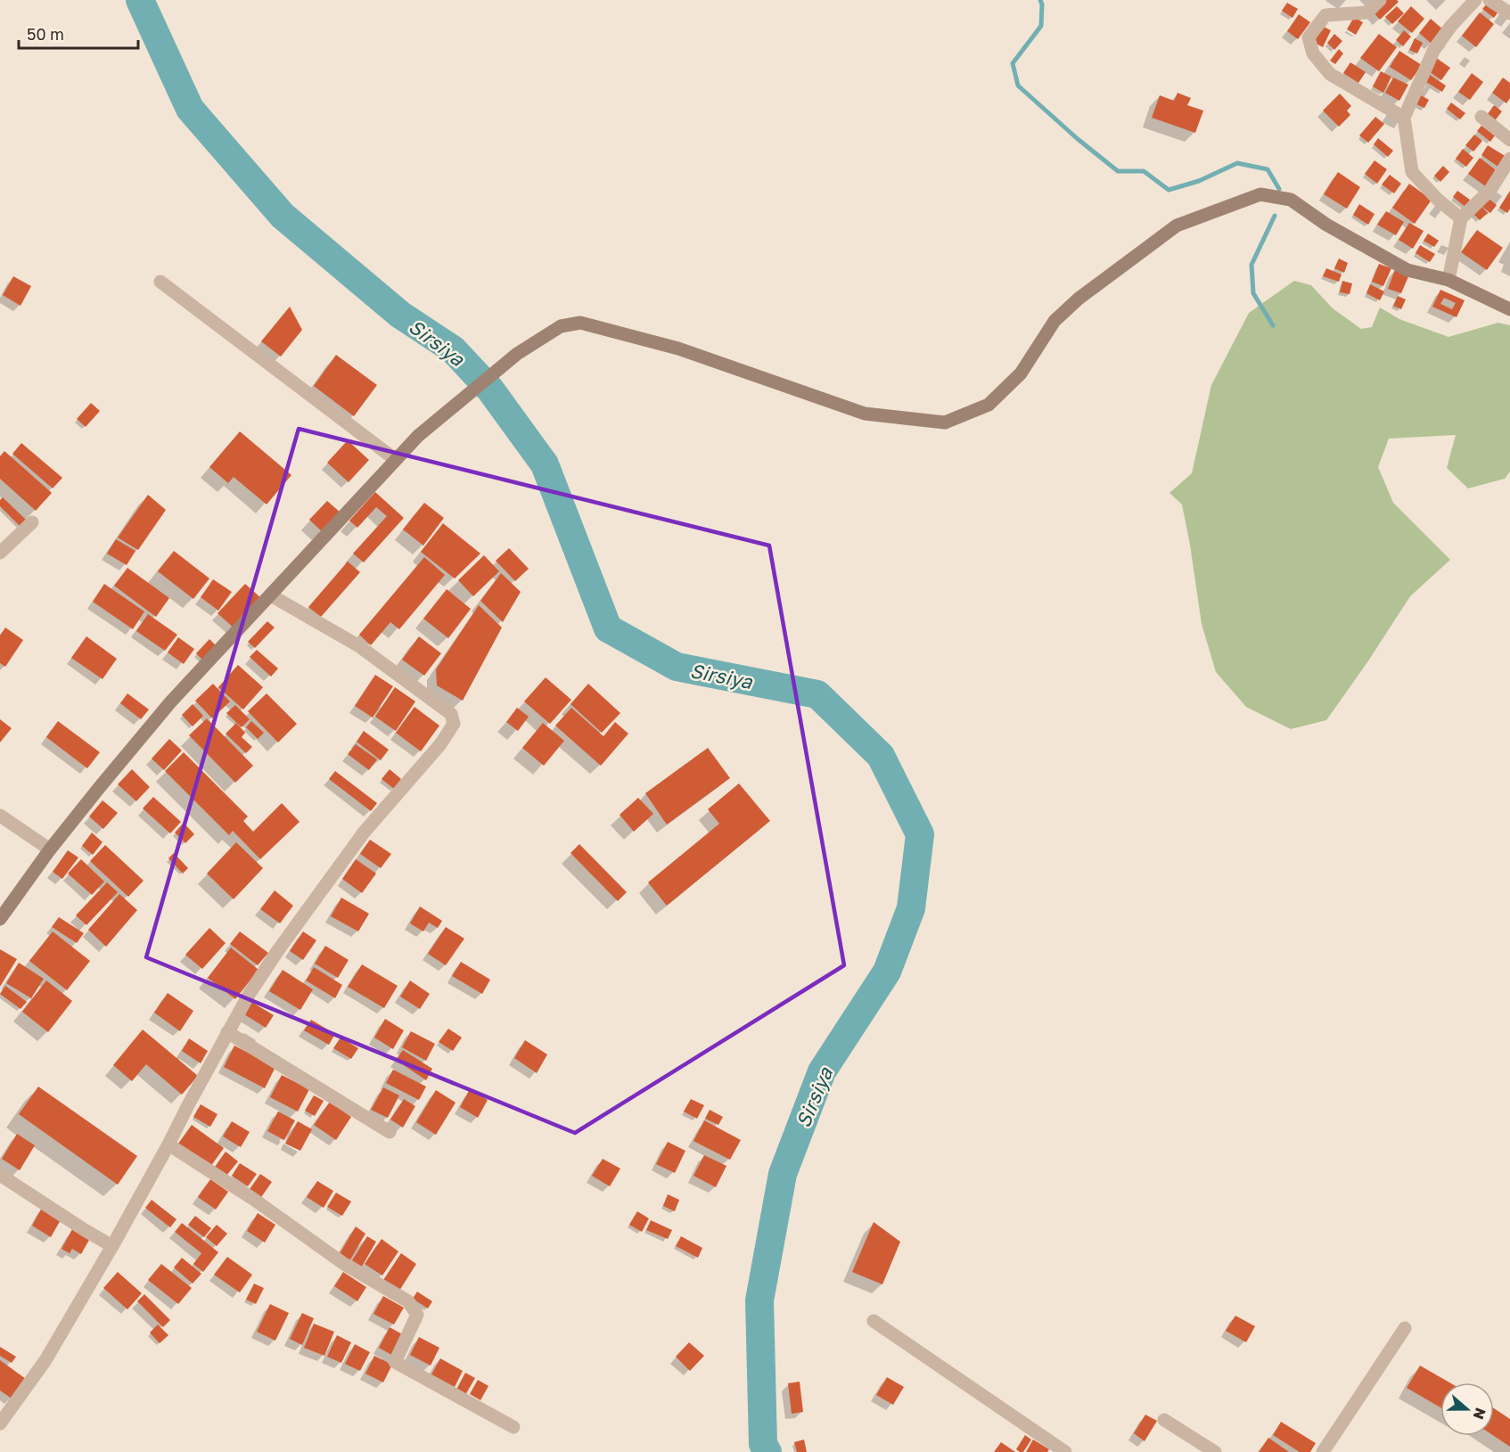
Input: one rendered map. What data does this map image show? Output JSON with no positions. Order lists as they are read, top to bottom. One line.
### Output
{"water":["Sirsiya"],"scale_bar":"50 m","north":"right"}
